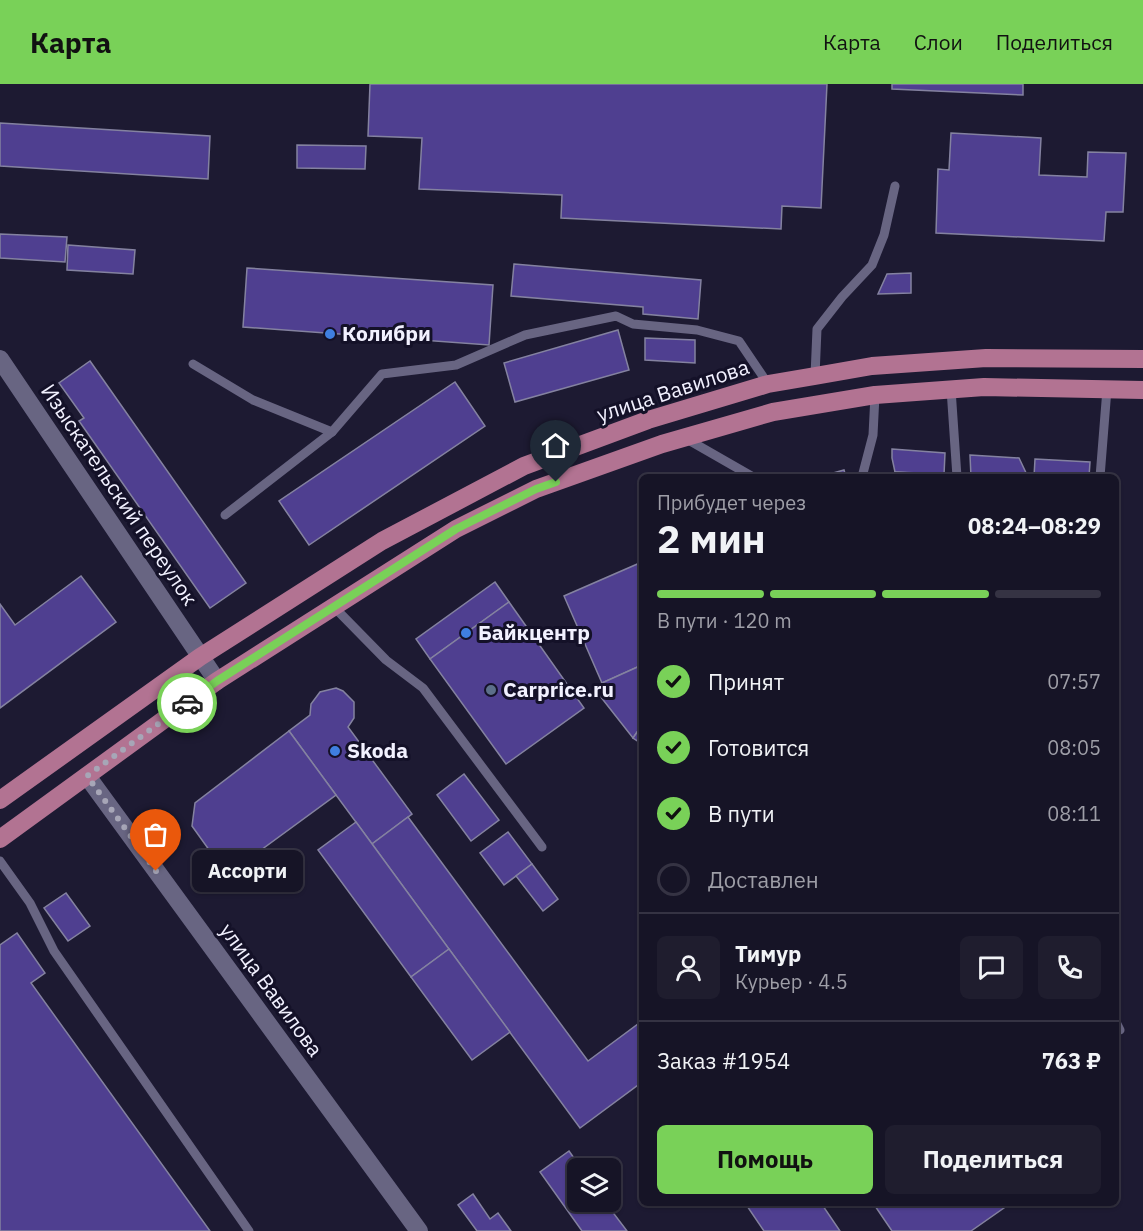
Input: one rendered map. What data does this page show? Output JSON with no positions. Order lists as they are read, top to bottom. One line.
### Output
{"streets":{"main road":["улица Вавилова"],"street":["Изыскательский переулок"]},"crossings":[["улица Вавилова","Изыскательский переулок"]],"places":["Колибри","Байкцентр","Carprice.ru","Skoda","Ассорти"],"page":{"header":"Карта","nav":["Карта","Слои","Поделиться"],"heading":["2 мин","Прибудет через","08:24–08:29"],"panel":["Тимур","Курьер · 4.5","Заказ #1954","763 ₽"],"bar":"В пути · 120 m","list":[["Принят","07:57"],["Готовится","08:05"],["В пути","08:11"],"Доставлен"],"bubble":"Ассорти","buttons":["Помощь","Поделиться"]}}
